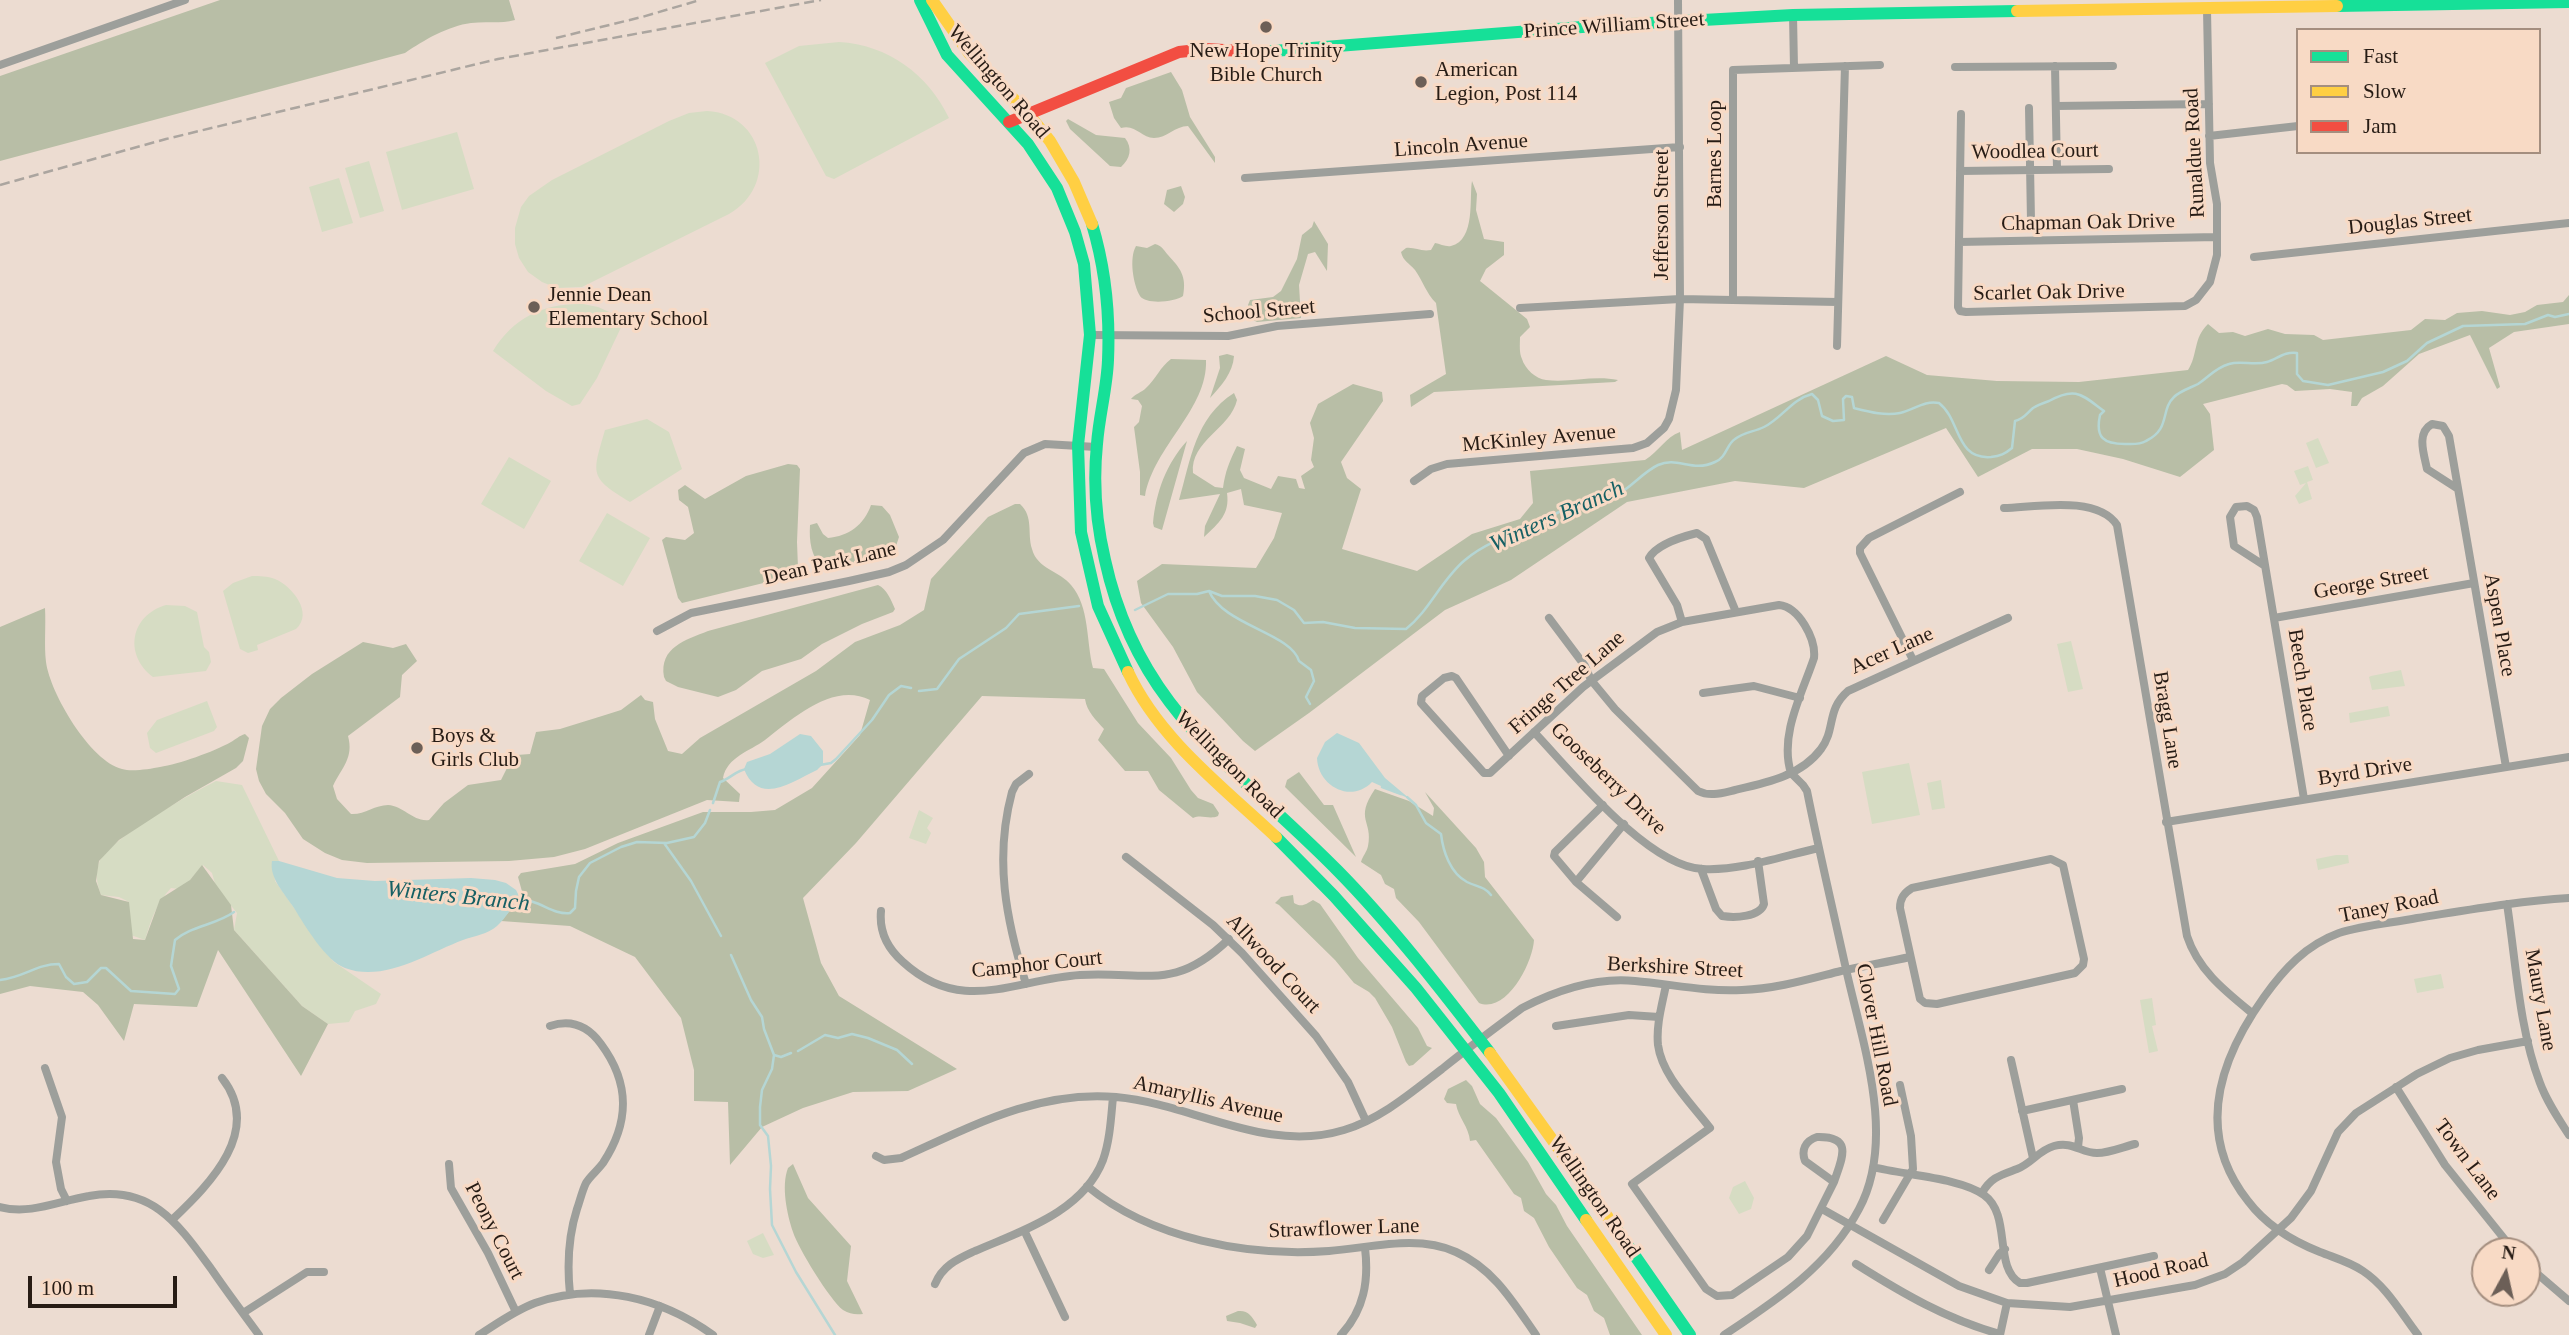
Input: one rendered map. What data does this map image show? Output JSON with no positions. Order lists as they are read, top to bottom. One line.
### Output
{"streets":{"main road":["Prince William Street","Wellington Road"],"street":["Lincoln Avenue","Woodlea Court","Runaldue Road","Barnes Loop","Jefferson Street","Douglas Street","Chapman Oak Drive","Scarlet Oak Drive","School Street","McKinley Avenue","Dean Park Lane","George Street","Aspen Place","Acer Lane","Beech Place","Fringe Tree Lane","Bragg Lane","Byrd Drive","Gooseberry Drive","Taney Road","Allwood Court","Camphor Court","Berkshire Street","Maury Lane","Clover Hill Road","Amaryllis Avenue","Town Lane","Strawflower Lane","Peony Court","Hood Road"]},"crossings":[["Prince William Street","Wellington Road"],["Prince William Street","Runaldue Road"],["Prince William Street","Jefferson Street"],["Wellington Road","School Street"],["Wellington Road","Dean Park Lane"],["Wellington Road","Berkshire Street"],["Wellington Road","Amaryllis Avenue"],["Lincoln Avenue","Jefferson Street"],["Woodlea Court","Scarlet Oak Drive"],["Runaldue Road","Chapman Oak Drive"],["Runaldue Road","Scarlet Oak Drive"],["Jefferson Street","McKinley Avenue"],["Chapman Oak Drive","Scarlet Oak Drive"],["George Street","Aspen Place"],["George Street","Beech Place"],["Aspen Place","Byrd Drive"],["Acer Lane","Fringe Tree Lane"],["Acer Lane","Clover Hill Road"],["Beech Place","Byrd Drive"],["Fringe Tree Lane","Gooseberry Drive"],["Fringe Tree Lane","Clover Hill Road"],["Bragg Lane","Byrd Drive"],["Bragg Lane","Taney Road"],["Gooseberry Drive","Clover Hill Road"],["Taney Road","Maury Lane"],["Taney Road","Hood Road"],["Allwood Court","Camphor Court"],["Allwood Court","Amaryllis Avenue"],["Berkshire Street","Clover Hill Road"],["Berkshire Street","Amaryllis Avenue"],["Maury Lane","Hood Road"],["Clover Hill Road","Hood Road"],["Town Lane","Hood Road"]],"water":["Winters Branch"],"places":["New Hope Trinity Bible Church","American Legion, Post 114","Jennie Dean Elementary School","Boys & Girls Club"],"legend":["Fast","Slow","Jam"],"scale_bar":"100 m","north":"top"}
